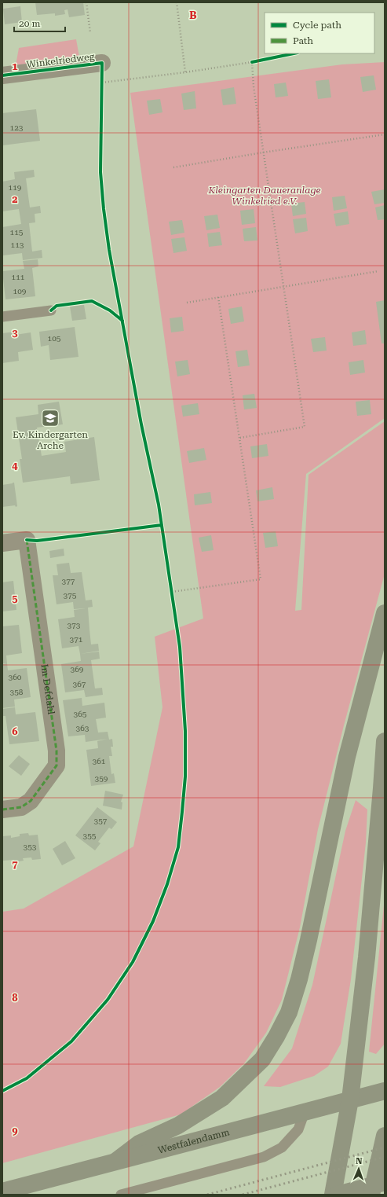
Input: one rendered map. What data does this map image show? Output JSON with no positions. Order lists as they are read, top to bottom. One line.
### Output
{"streets":{"highway":["Westfalendamm"],"street":["Winkelriedweg","Im Defdahl"]},"parks":["Kleingarten Daueranlage Winkelried e.V."],"places":{"school or university":["Ev. Kindergarten Arche"]},"house_numbers":["123","119","115","113","111","109","105","377","375","373","371","369","360","367","358","365","363","361","359","357","355","353"],"legend":["Cycle path","Path"],"scale_bar":"20 m","north":"top","grid":{"columns":["B"],"rows":["1","2","3","4","5","6","7","8","9"]}}
